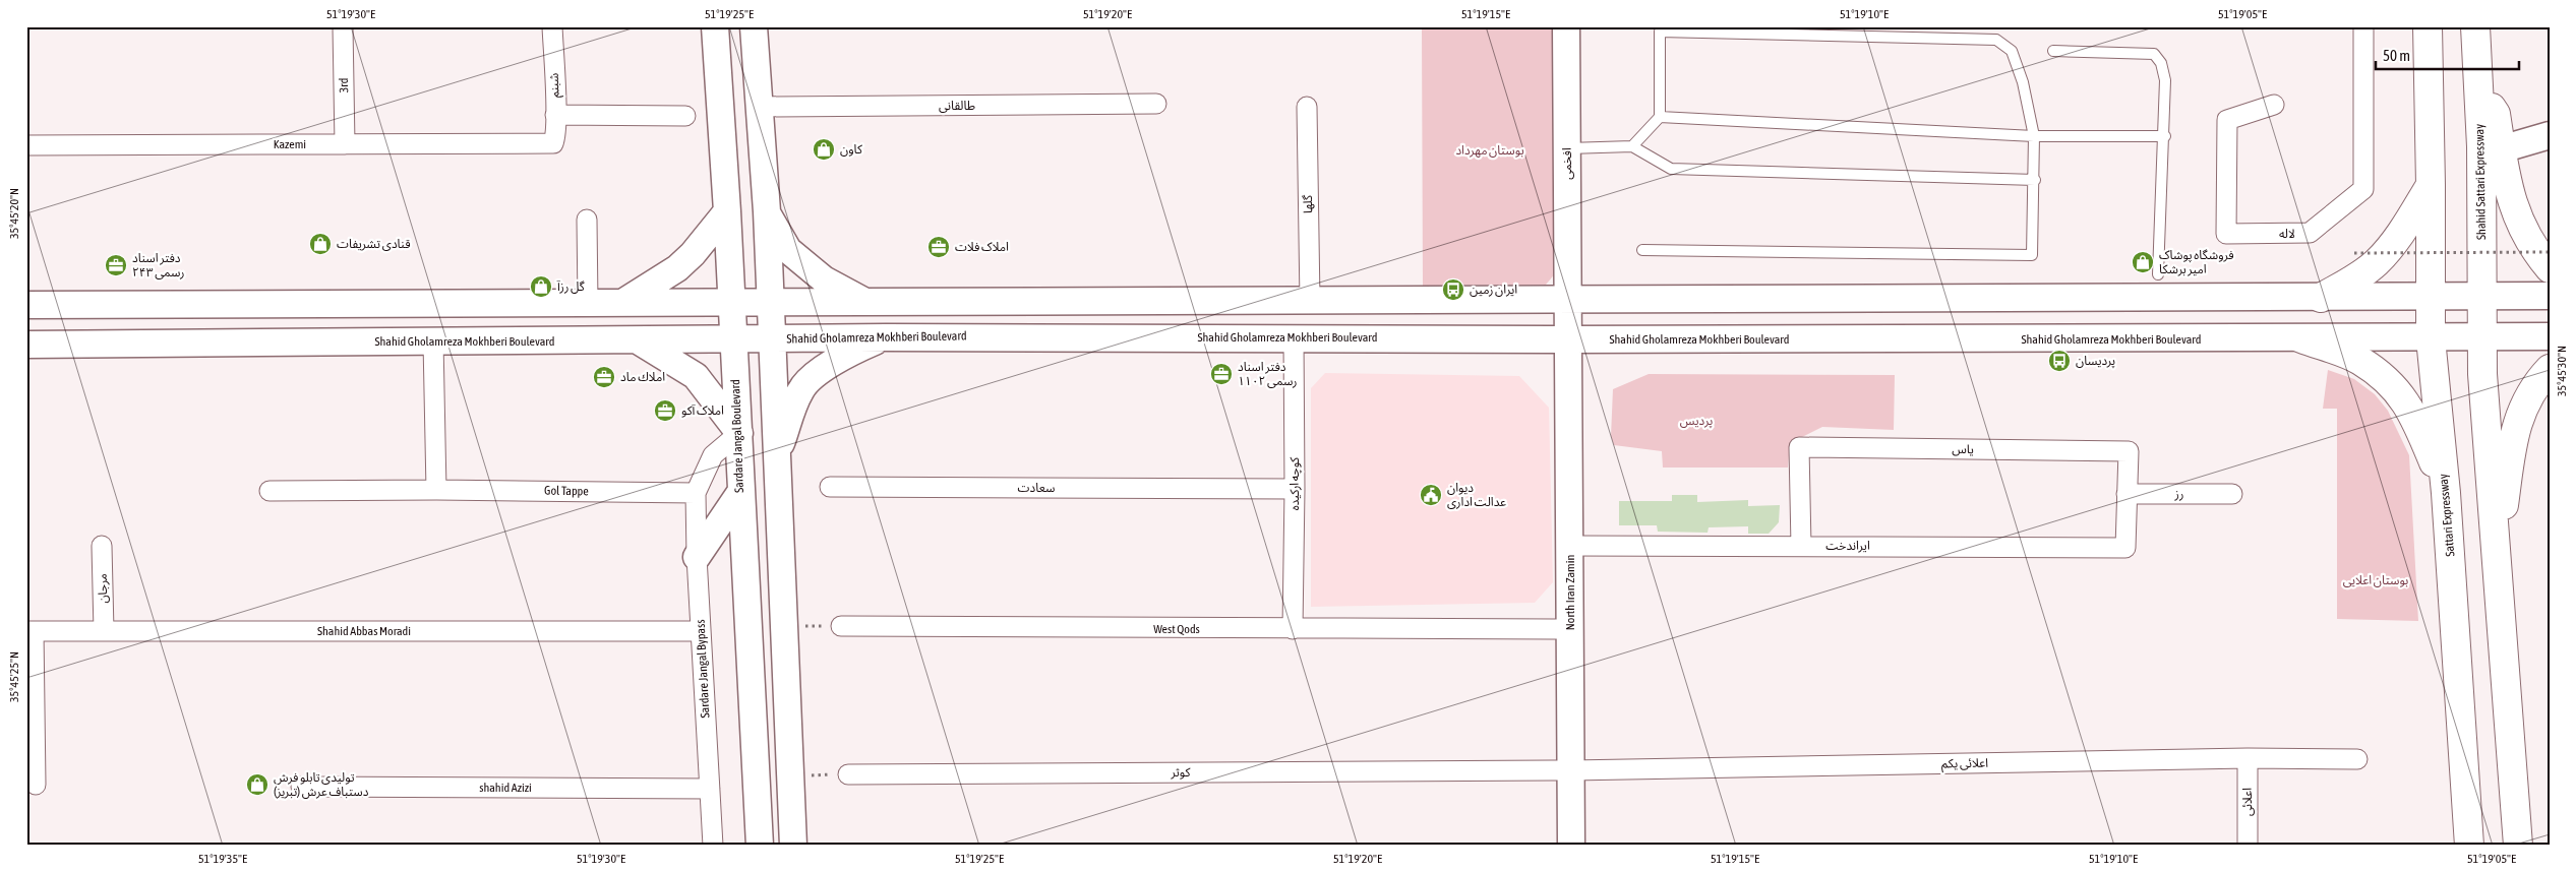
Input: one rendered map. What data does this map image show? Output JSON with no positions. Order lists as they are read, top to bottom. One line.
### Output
{"streets":{"highway":["Shahid Sattari Expressway","Sattari Expressway"],"main road":["افخمی","Shahid Gholamreza Mokhberi Boulevard","Sardare Jangal Boulevard","North Iran Zamin"],"street":["3rd","شبنم","طالقانی","Kazemi","گلها","لاله","یاس","کوچه ارکیده","سعادت","Gol Tappe","رز","ایراندخت","مرجان","West Qods","Shahid Abbas Moradi","Sardare Jangal Bypass","اعلائی یکم","کوثر","shahid Azizi","اعلائی"]},"crossings":[["3rd","Kazemi"],["شبنم","Kazemi"],["افخمی","Shahid Gholamreza Mokhberi Boulevard"],["افخمی","North Iran Zamin"],["Shahid Sattari Expressway","Shahid Gholamreza Mokhberi Boulevard"],["Shahid Gholamreza Mokhberi Boulevard","Sardare Jangal Boulevard"],["Shahid Gholamreza Mokhberi Boulevard","کوچه ارکیده"],["Shahid Gholamreza Mokhberi Boulevard","Sattari Expressway"],["Shahid Gholamreza Mokhberi Boulevard","North Iran Zamin"],["یاس","رز"],["یاس","ایراندخت"],["کوچه ارکیده","سعادت"],["کوچه ارکیده","West Qods"],["Gol Tappe","Sardare Jangal Bypass"],["ایراندخت","North Iran Zamin"],["مرجان","Shahid Abbas Moradi"],["North Iran Zamin","West Qods"],["North Iran Zamin","اعلائی یکم"],["North Iran Zamin","کوثر"],["Shahid Abbas Moradi","Sardare Jangal Bypass"],["Sardare Jangal Bypass","shahid Azizi"],["اعلائی یکم","کوثر"],["اعلائی یکم","اعلائی"]],"parks":["بوستان مهرداد","پردیس","بوستان اعلایی"],"places":{"shop":["کاون","قنادی تشریفات","فروشگاه پوشاک امیر برشکا","گل رزآ","تولیدی تابلو فرش دستباف عرش (تبریز)"],"office":["املاک فلات","دفتر اسناد رسمی ۲۴۳","دفتر اسناد رسمی ۱۱۰۲","املاك ماد","املاک آکو"],"bus stop":["ایران زمین","پردیسان"],"public building":["دیوان عدالت اداری"]},"scale_bar":"50 m","coordinates":["51°19'30\"E","51°19'25\"E","51°19'20\"E","51°19'15\"E","51°19'10\"E","51°19'05\"E","35°45'20\"N","35°45'30\"N","35°45'25\"N","51°19'35\"E"]}
